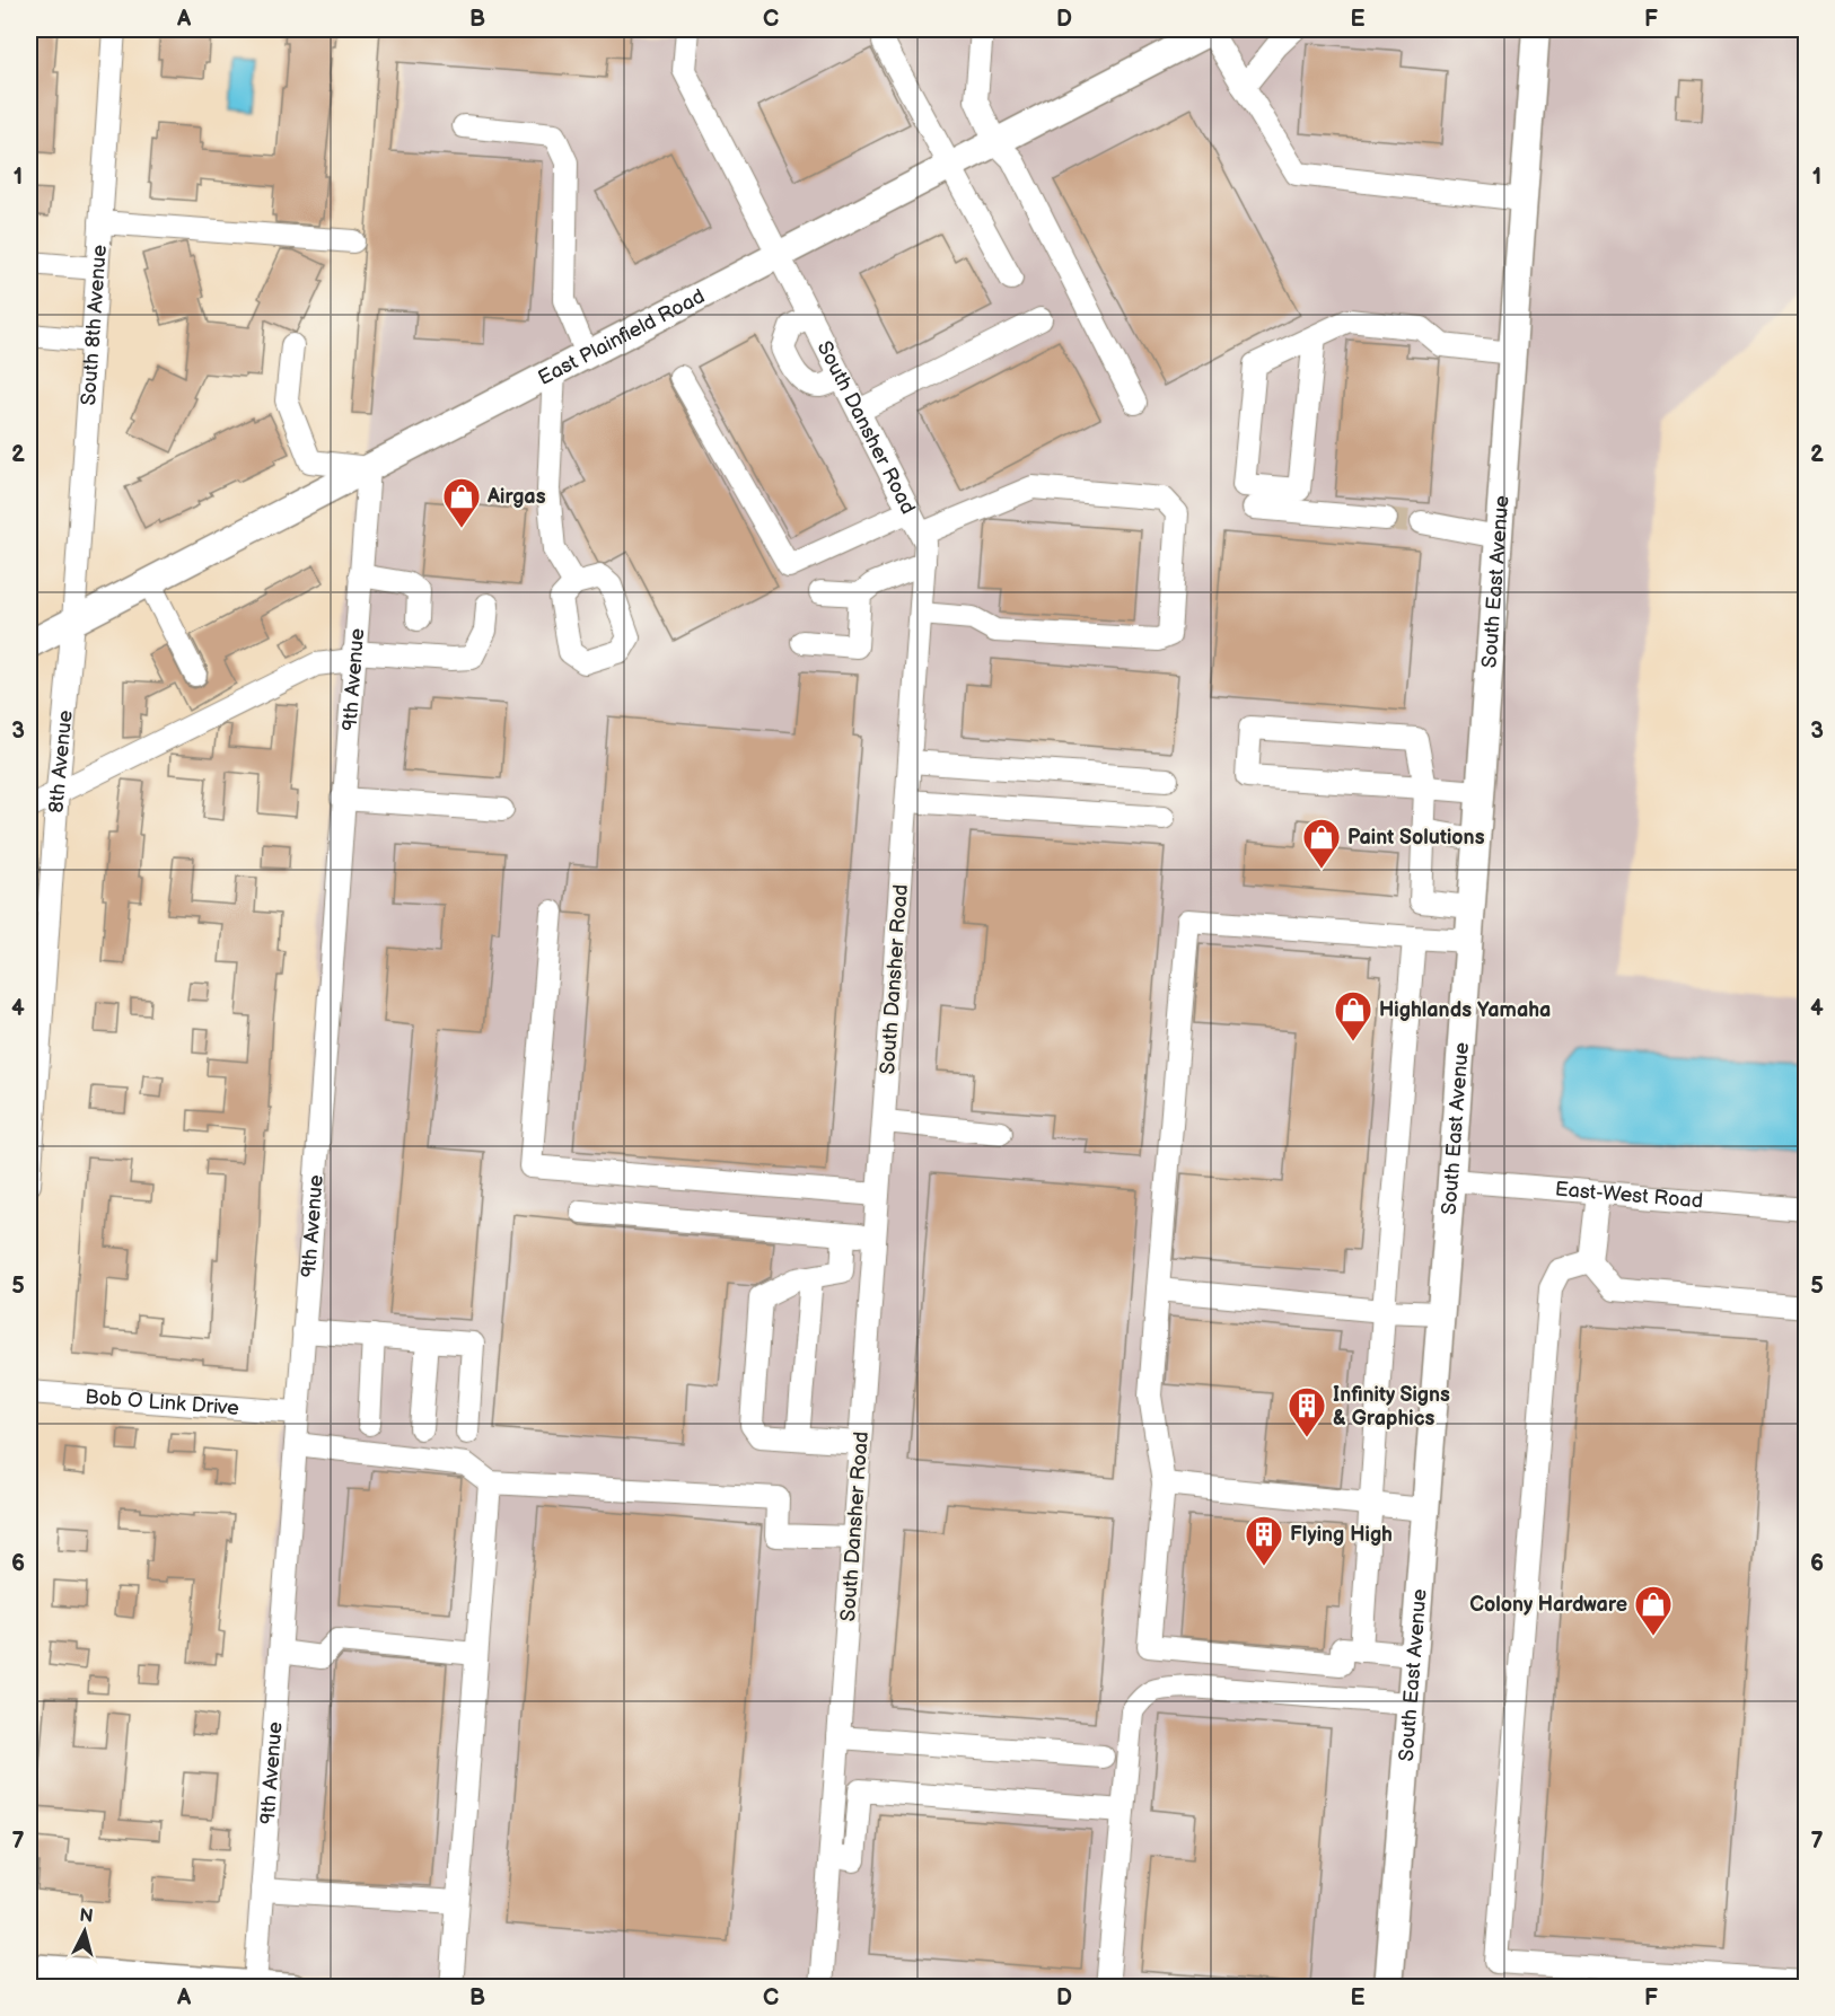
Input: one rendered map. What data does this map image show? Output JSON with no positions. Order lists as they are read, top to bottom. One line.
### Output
{"streets":{"main road":["East Plainfield Road","South East Avenue"],"street":["South 8th Avenue","South Dansher Road","9th Avenue","8th Avenue","East-West Road","Bob O Link Drive"]},"crossings":[["South 8th Avenue","East Plainfield Road"],["South 8th Avenue","8th Avenue"],["East Plainfield Road","South Dansher Road"],["East Plainfield Road","9th Avenue"],["East Plainfield Road","8th Avenue"],["South East Avenue","East-West Road"],["9th Avenue","Bob O Link Drive"]],"places":{"shop":["Airgas","Paint Solutions","Highlands Yamaha","Colony Hardware"],"building":["Infinity Signs & Graphics","Flying High"]},"north":"top","grid":{"columns":["A","B","C","D","E","F"],"rows":["1","2","3","4","5","6","7"]}}
